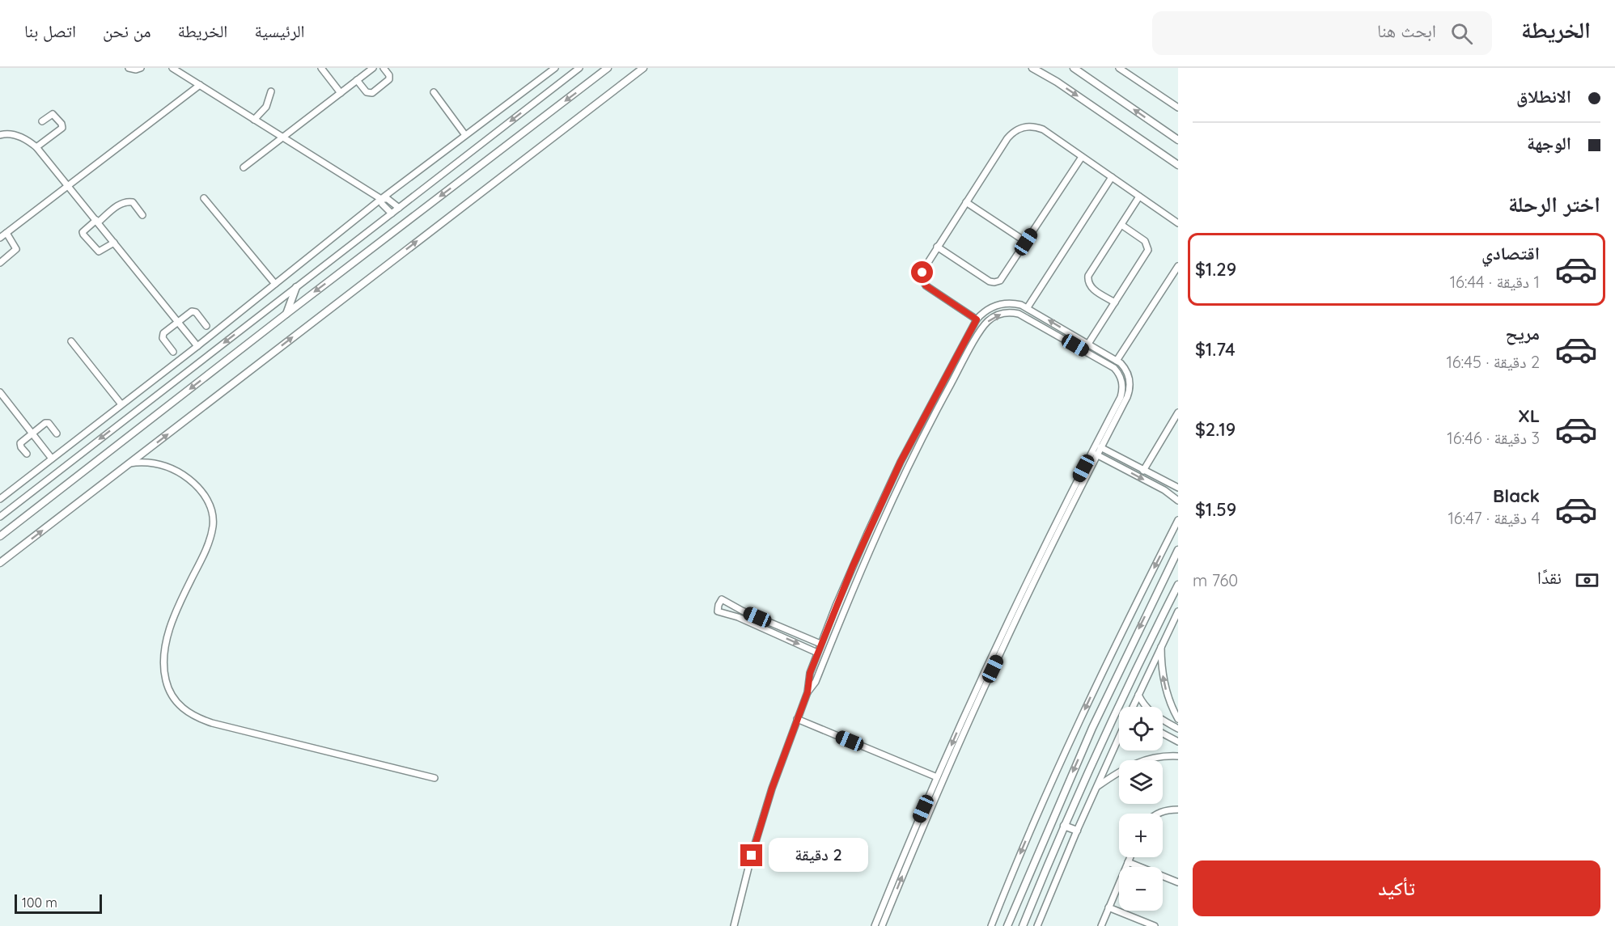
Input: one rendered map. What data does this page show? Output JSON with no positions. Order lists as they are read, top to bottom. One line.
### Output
{"scale_bar":"100 m","page":{"header":"الخريطة","search":"ابحث هنا","nav":["الرئيسية","الخريطة","من نحن","اتصل بنا"],"banner":["الانطلاق","الوجهة"],"heading":"اختر الرحلة","list":[{"name":"اقتصادي","note":"1 دقيقة · 16:44","value":"$1.29"},{"name":"مريح","note":"2 دقيقة · 16:45","value":"$1.74"},{"name":"XL","note":"3 دقيقة · 16:46","value":"$2.19"},{"name":"Black","note":"4 دقيقة · 16:47","value":"$1.59"}],"pay":["نقدًا","760 m"],"map_buttons":["+","−"],"bubble":"2 دقيقة","buttons":"تأكيد","scale":"100 m"}}
